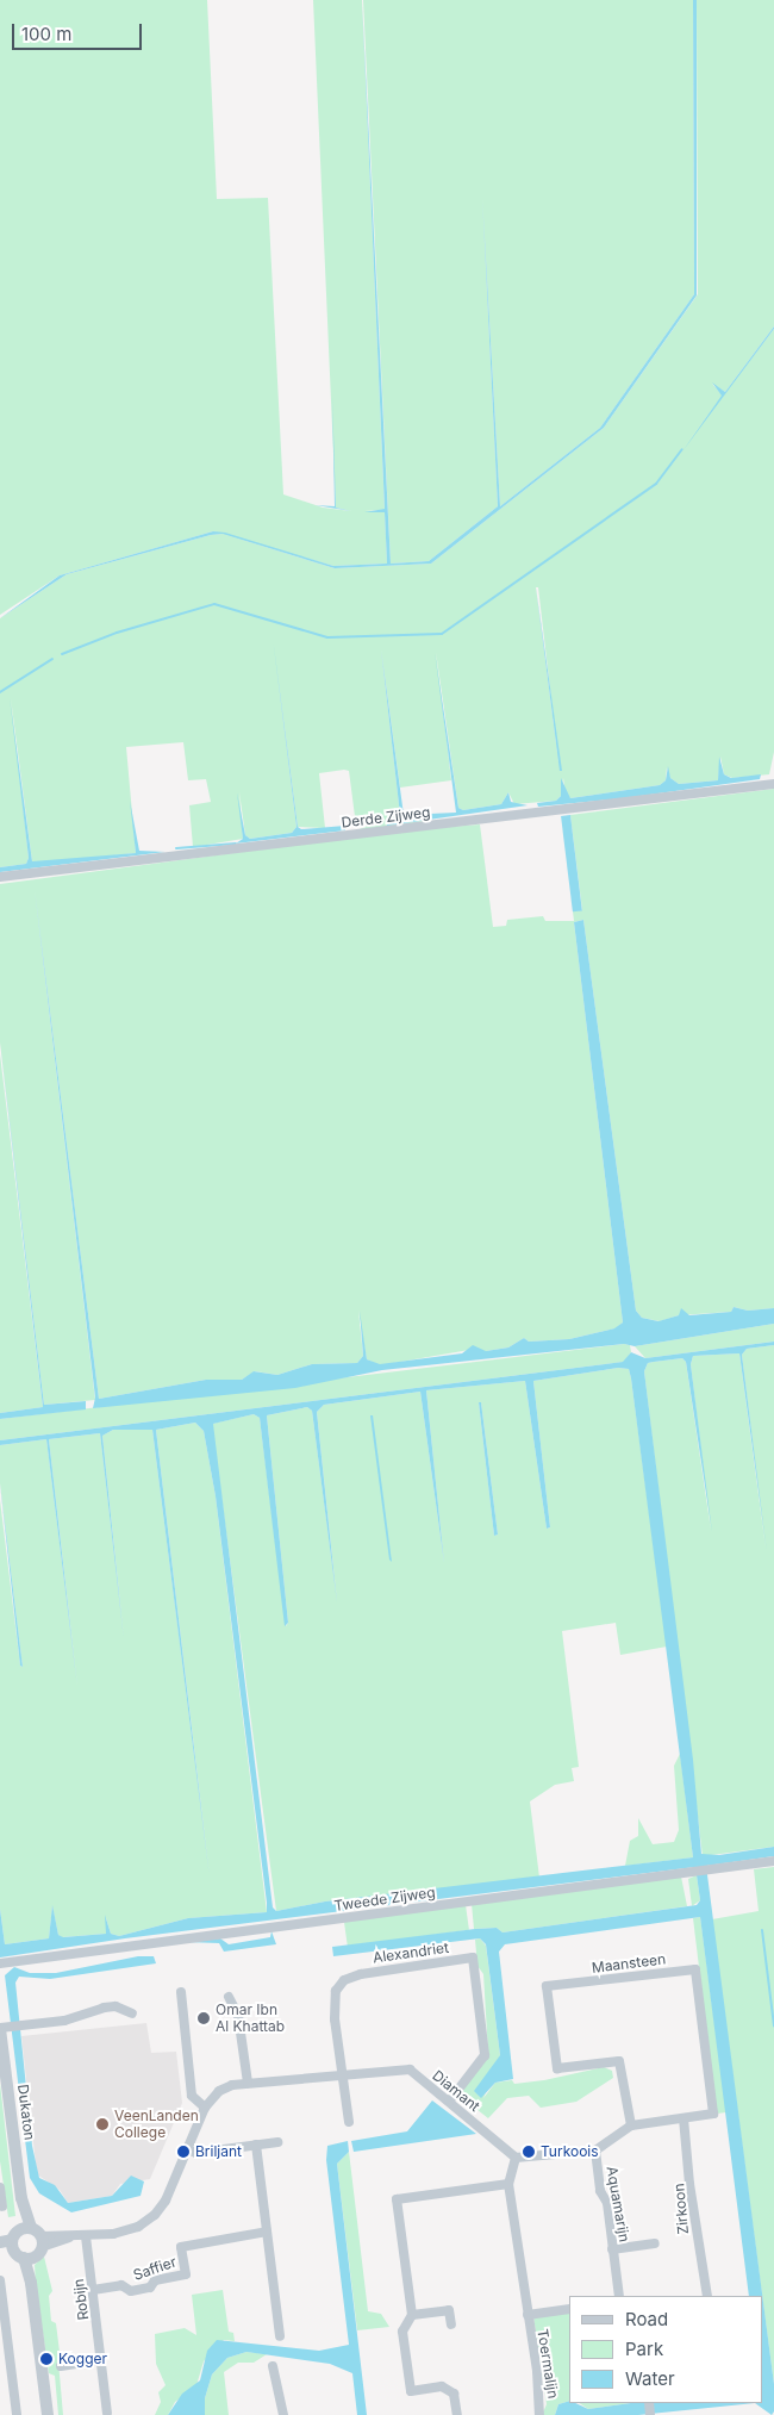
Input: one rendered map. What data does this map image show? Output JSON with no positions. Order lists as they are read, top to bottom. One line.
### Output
{"streets":{"street":["Derde Zijweg","Tweede Zijweg","Alexandriet","Maansteen","Diamant","Dukaton","Aquamarijn","Zirkoon","Saffier","Robijn","Toermalijn"]},"crossings":[["Alexandriet","Diamant"],["Maansteen","Zirkoon"],["Diamant","Robijn"],["Aquamarijn","Zirkoon"],["Saffier","Robijn"]],"places":["Omar Ibn Al Khattab","VeenLanden College","Briljant","Turkoois","Kogger"],"legend":["Road","Park","Water"],"scale_bar":"100 m"}
